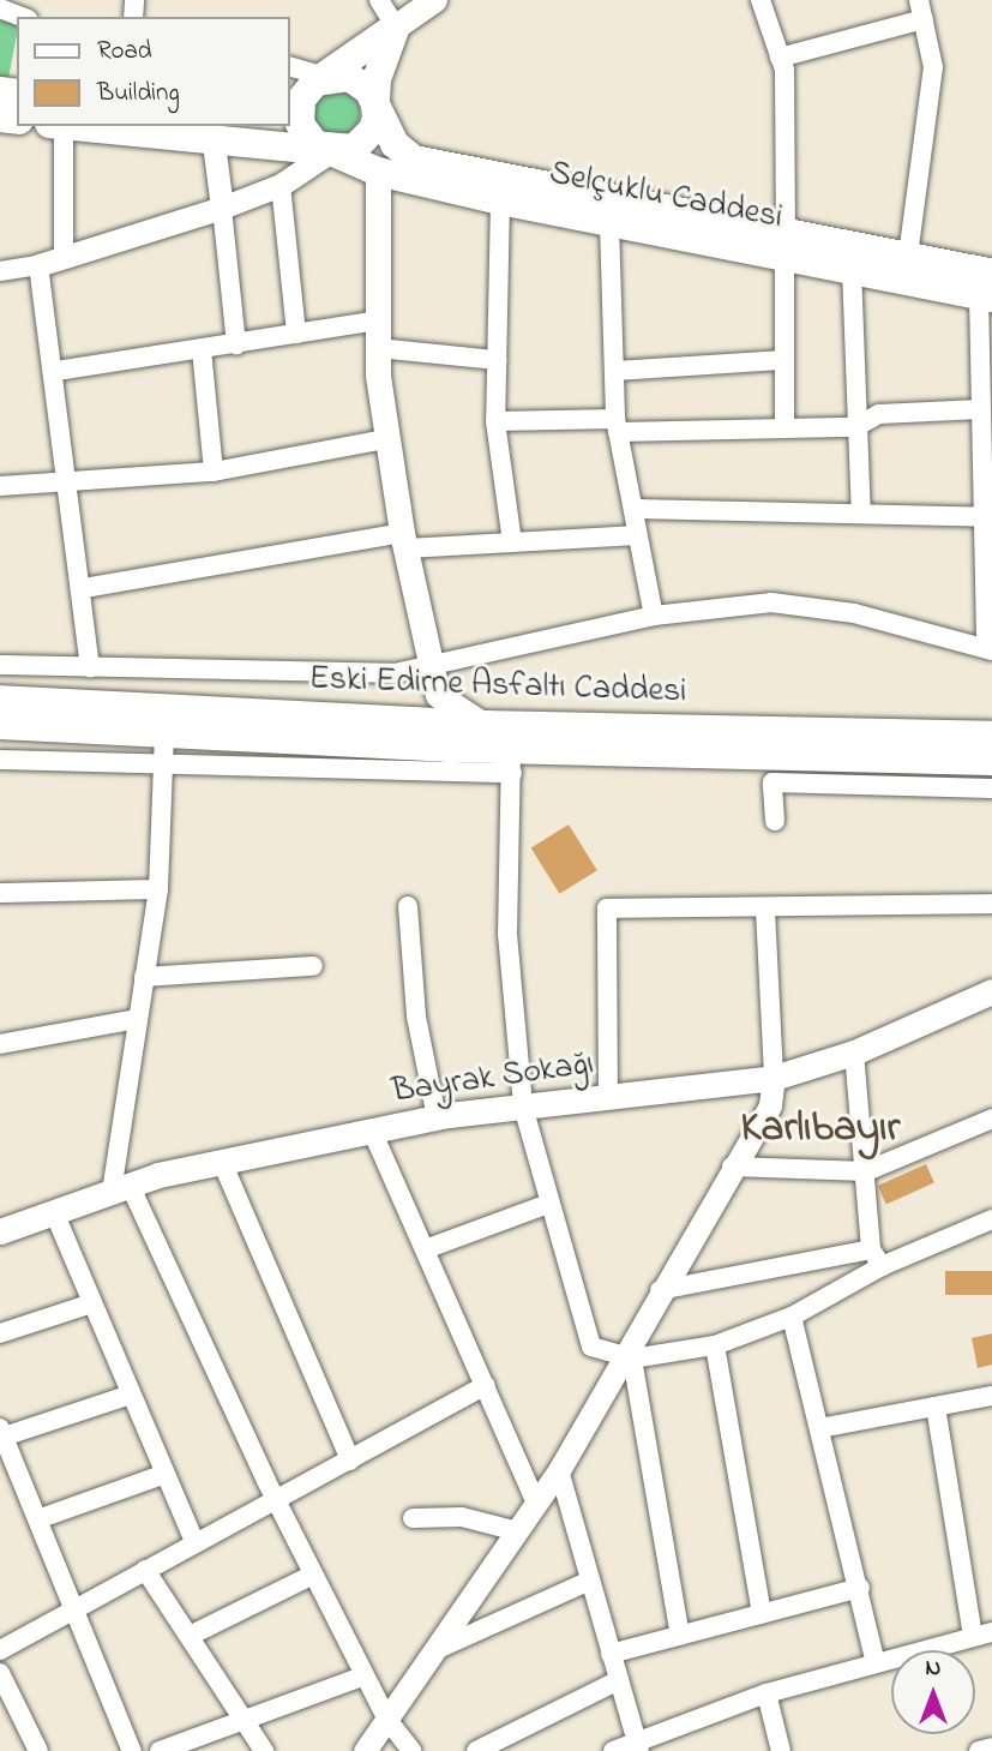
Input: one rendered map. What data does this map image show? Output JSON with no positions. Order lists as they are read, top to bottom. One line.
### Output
{"streets":{"main road":["Selçuklu Caddesi","Eski Edirne Asfaltı Caddesi","Bayrak Sokağı"]},"districts":["Karlıbayır"],"legend":["Road","Building"],"north":"top"}
